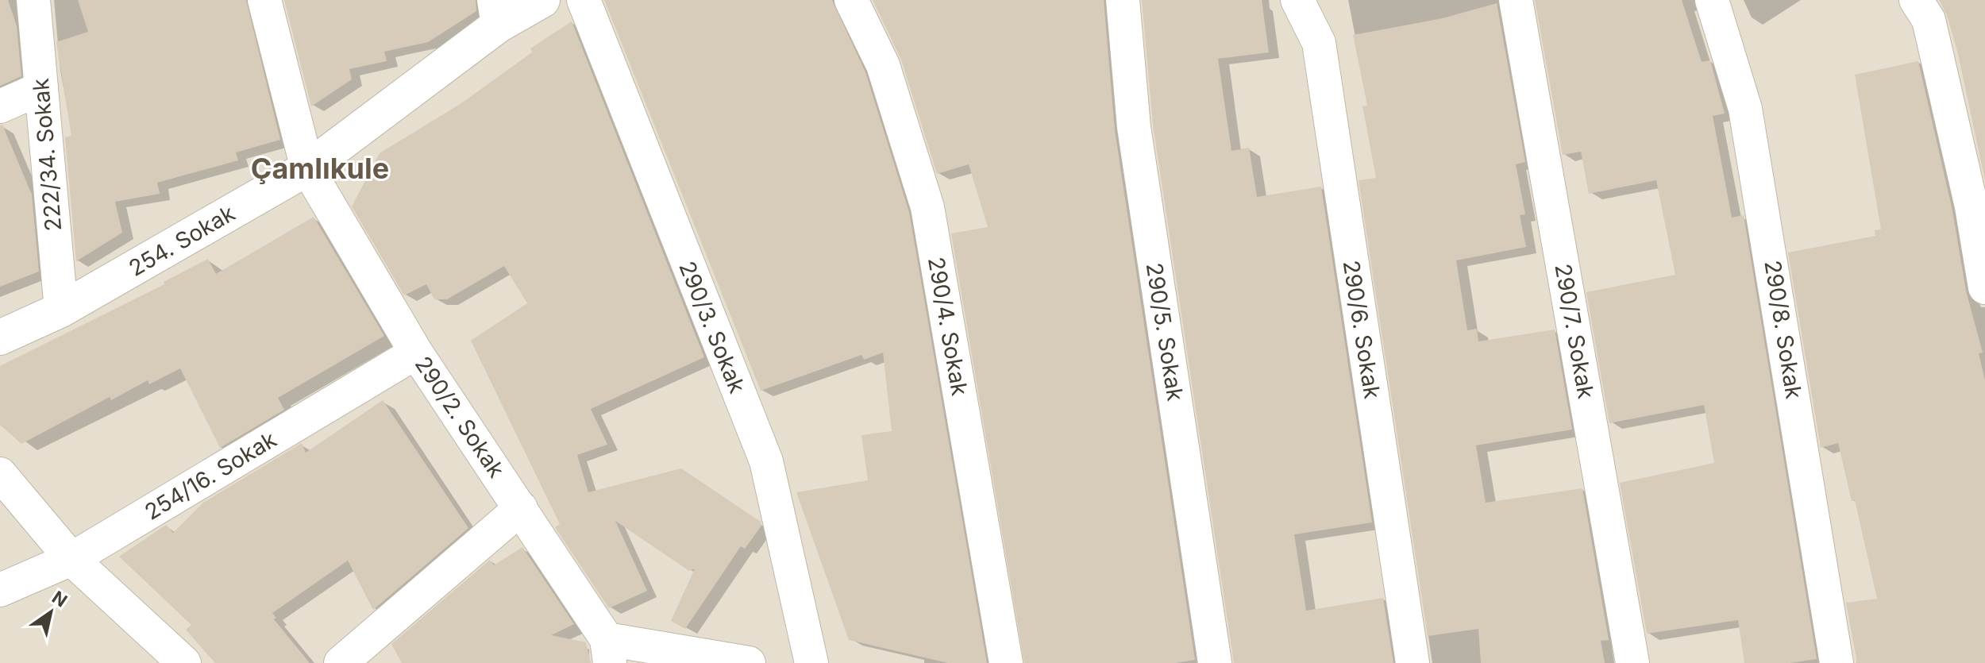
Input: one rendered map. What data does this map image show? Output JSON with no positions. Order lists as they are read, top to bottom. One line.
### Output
{"streets":{"street":["222/34. Sokak","254. Sokak","290/4. Sokak","290/3. Sokak","290/6. Sokak","290/8. Sokak","290/7. Sokak","290/5. Sokak","290/2. Sokak","254/16. Sokak"]},"crossings":[["222/34. Sokak","254. Sokak"],["254. Sokak","290/2. Sokak"],["290/2. Sokak","254/16. Sokak"]],"districts":["Çamlıkule"],"north":"top right"}
